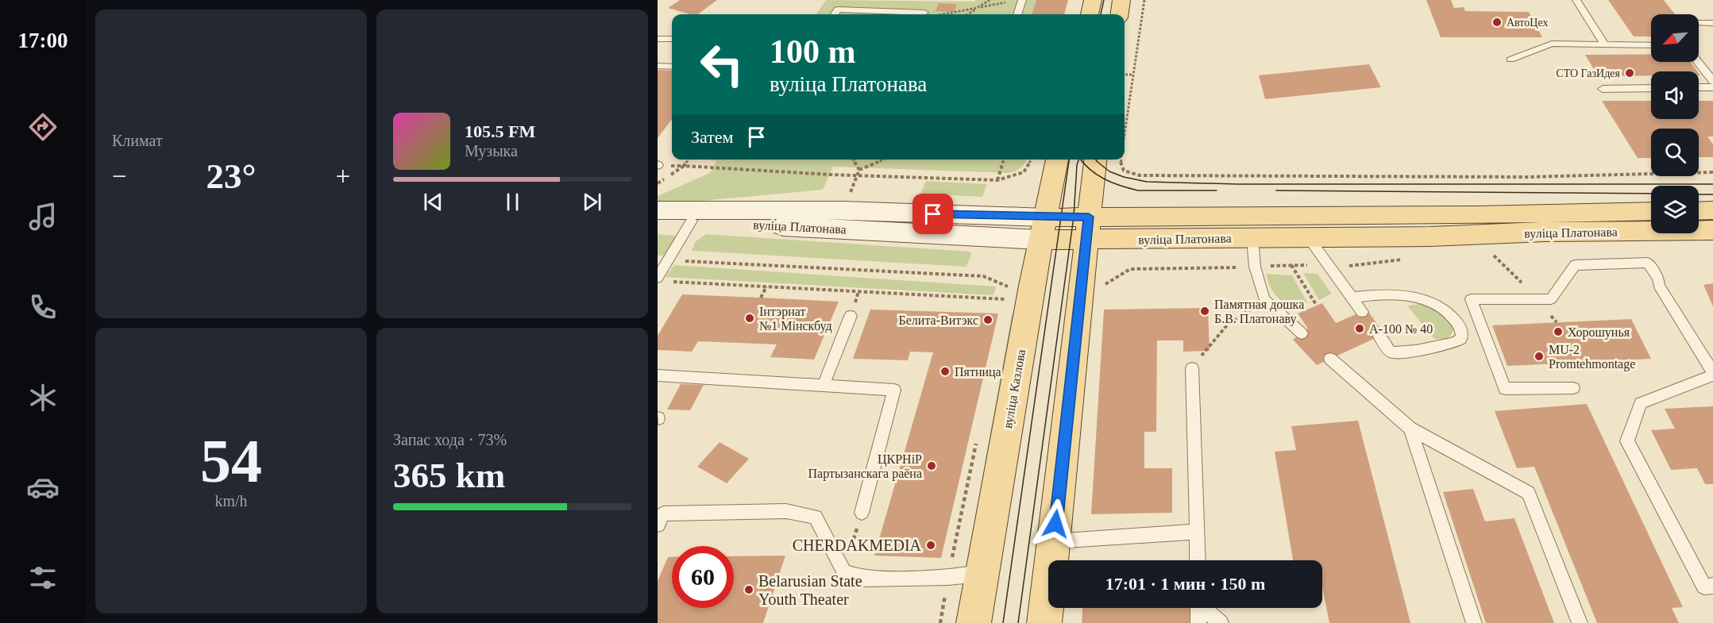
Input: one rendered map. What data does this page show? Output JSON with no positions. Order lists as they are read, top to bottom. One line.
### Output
{"streets":{"main road":["вуліца Платонава","вуліца Казлова"]},"crossings":[["вуліца Платонава","вуліца Казлова"]],"places":["АвтоЦех","СТО ГазИдея","Памятная дошка Б.В. Платонаву","Інтэрнат №1 Мінскбуд","Белита-Витэкс","А-100 № 40","Хорошунья","MU-2 Promtehmontage","Пятница","ЦКРНіР Партызанскага раёна","CHERDAKMEDIA","Belarusian State Youth Theater"],"north":"bottom left","page":{"tabs":"17:00","tile":["Климат",["54","km/h"],["Запас хода · 73%","365 km"]],"turn":["100 m","вуліца Платонава"],"song":["105.5 FM","Музыка"],"then":"Затем","heat":["−","23°","+"],"limit":"60","trip":"17:01 · 1 мин · 150 m"}}
